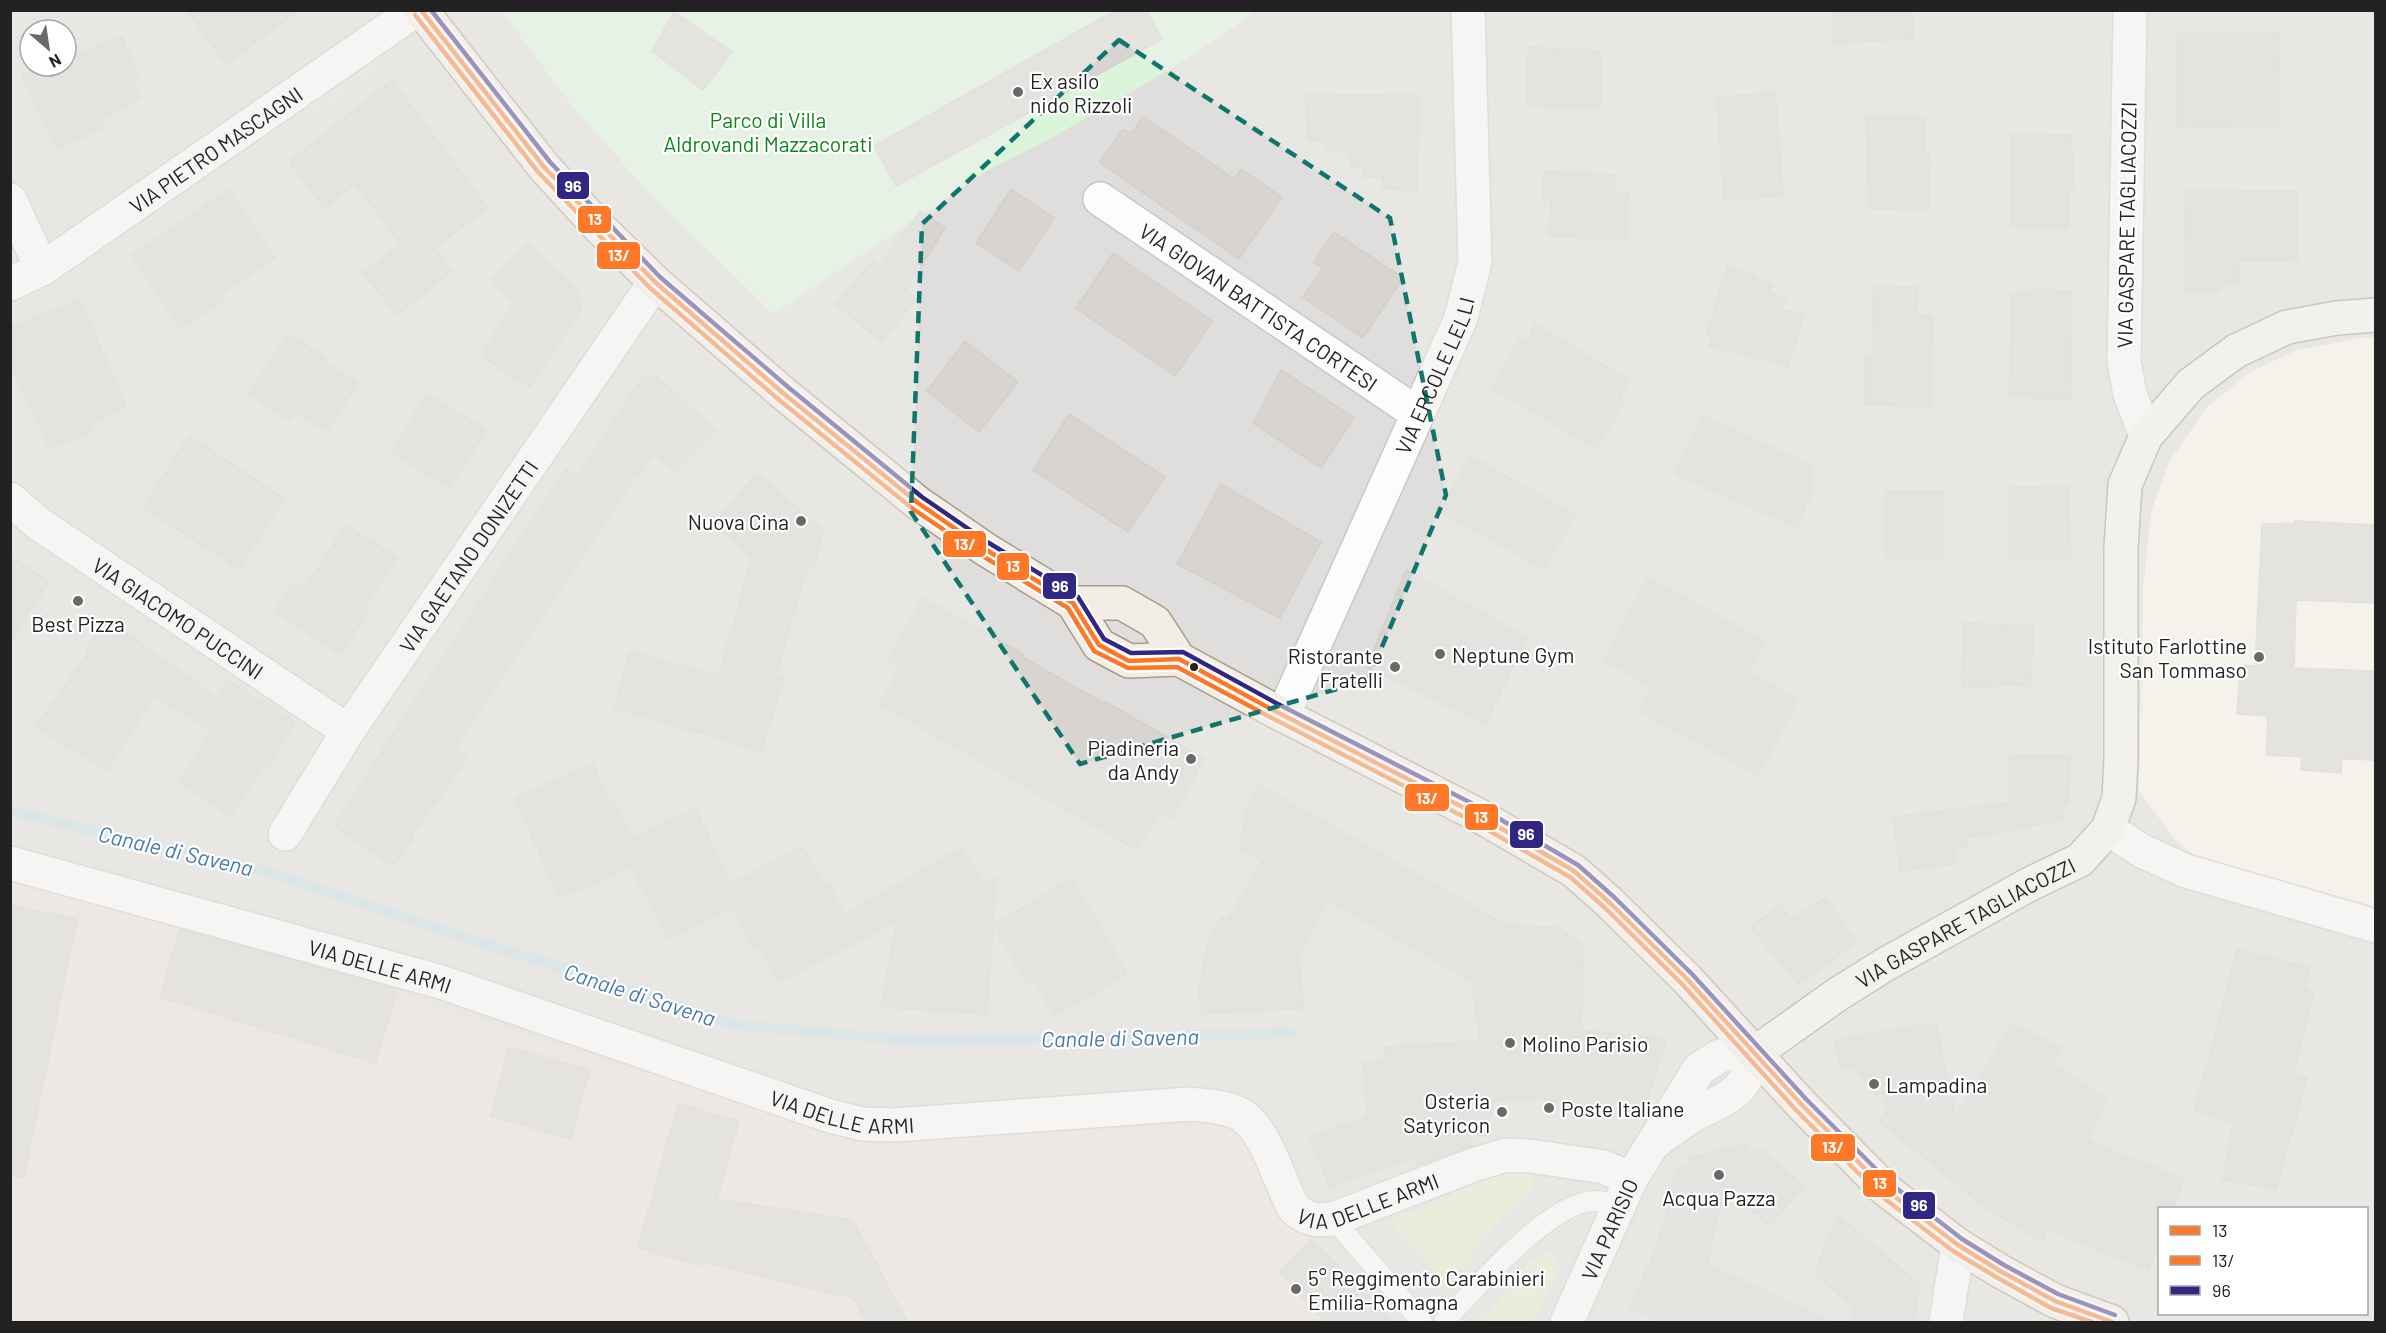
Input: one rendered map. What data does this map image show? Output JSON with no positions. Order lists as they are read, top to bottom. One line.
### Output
{"streets":{"street":["VIA PIETRO MASCAGNI","VIA GASPARE TAGLIACOZZI","VIA GIOVAN BATTISTA CORTESI","VIA ERCOLE LELLI","VIA GAETANO DONIZETTI","VIA GIACOMO PUCCINI","VIA DELLE ARMI","VIA PARISIO"]},"crossings":[["VIA GASPARE TAGLIACOZZI","VIA PARISIO"],["VIA GIOVAN BATTISTA CORTESI","VIA ERCOLE LELLI"],["VIA GAETANO DONIZETTI","VIA GIACOMO PUCCINI"],["VIA DELLE ARMI","VIA PARISIO"]],"water":["Canale di Savena"],"parks":["Parco di Villa Aldrovandi Mazzacorati"],"places":["Ex asilo nido Rizzoli","Nuova Cina","Best Pizza","Neptune Gym","Istituto Farlottine San Tommaso","Ristorante Fratelli","Piadineria da Andy","Molino Parisio","Lampadina","Poste Italiane","Osteria Satyricon","Acqua Pazza","5° Reggimento Carabinieri Emilia-Romagna"],"lines":["transit line 13","transit line 96","transit line 13/"],"legend":["13","13/","96"],"north":"bottom right"}
